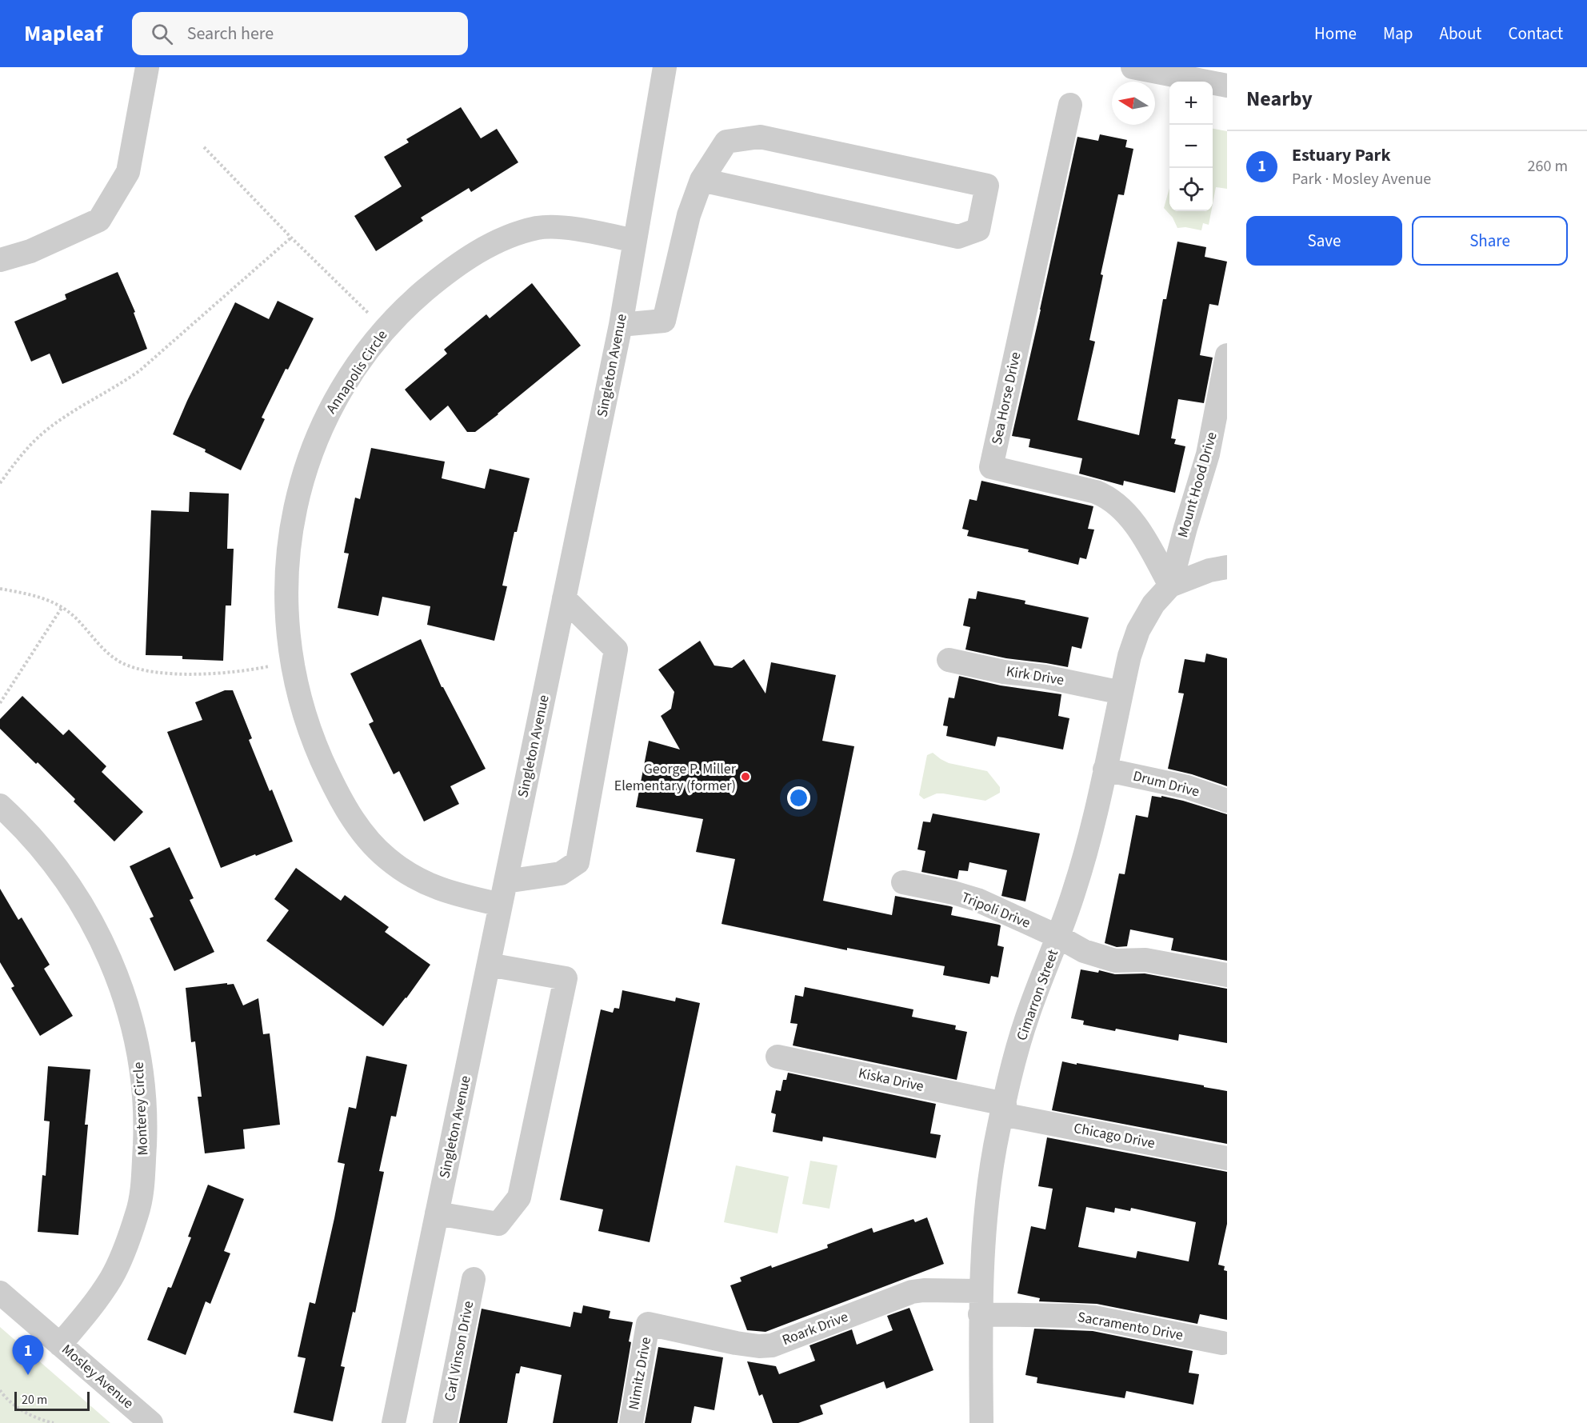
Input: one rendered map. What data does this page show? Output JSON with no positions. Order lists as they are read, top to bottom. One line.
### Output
{"streets":{"street":["Singleton Avenue","Annapolis Circle","Sea Horse Drive","Mount Hood Drive","Kirk Drive","Drum Drive","Tripoli Drive","Cimarron Street","Kiska Drive","Monterey Circle","Chicago Drive","Sacramento Drive","Roark Drive","Carl Vinson Drive","Nimitz Drive","Mosley Avenue"]},"crossings":[["Singleton Avenue","Annapolis Circle"],["Sea Horse Drive","Mount Hood Drive"],["Sea Horse Drive","Cimarron Street"],["Mount Hood Drive","Cimarron Street"],["Kirk Drive","Cimarron Street"],["Drum Drive","Cimarron Street"],["Tripoli Drive","Cimarron Street"],["Cimarron Street","Kiska Drive"],["Cimarron Street","Chicago Drive"],["Cimarron Street","Sacramento Drive"],["Cimarron Street","Roark Drive"],["Kiska Drive","Chicago Drive"],["Monterey Circle","Mosley Avenue"],["Sacramento Drive","Roark Drive"],["Roark Drive","Nimitz Drive"]],"places":["George P. Miller Elementary (former)"],"scale_bar":"20 m","north":"left","page":{"header":"Mapleaf","search":"Search here","nav":["Home","Map","About","Contact"],"heading":"Nearby","map_buttons":["+","−"],"list":[{"mark":"1","name":"Estuary Park","note":"Park · Mosley Avenue","value":"260 m"}],"buttons":["Save","Share"],"pins":"1","scale":"20 m"}}
